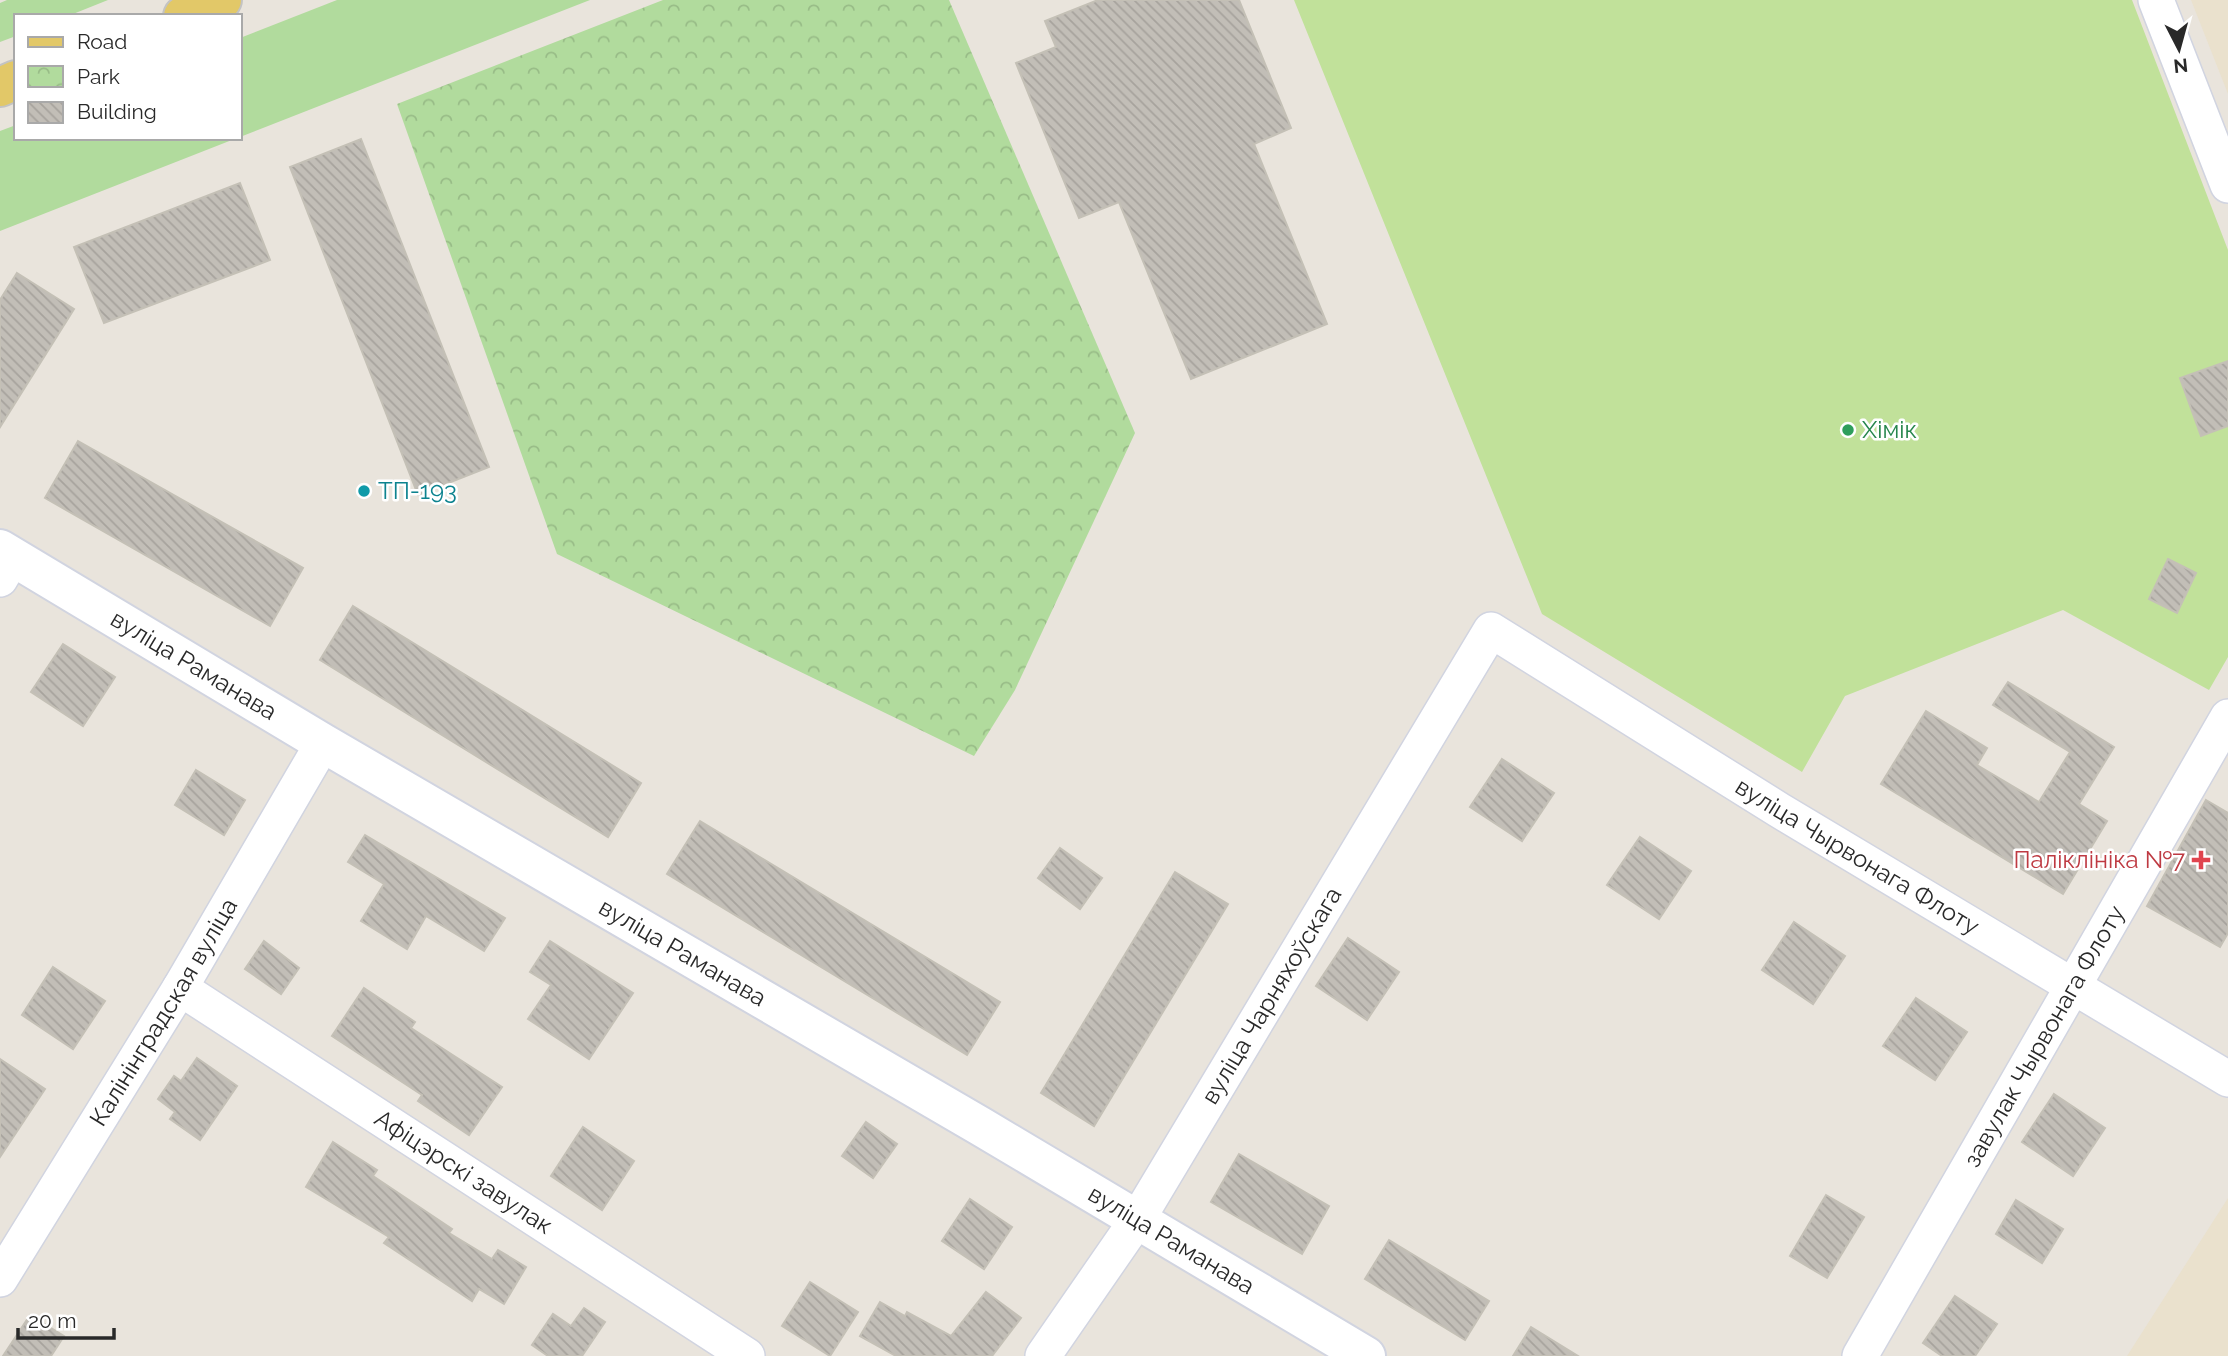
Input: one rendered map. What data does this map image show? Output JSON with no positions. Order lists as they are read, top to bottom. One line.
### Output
{"streets":{"main road":["вуліца Раманава"],"street":["вуліца Чырвонага Флоту","вуліца Чарняхоўскага","Калінінградская вуліца","завулак Чырвонага Флоту","Афіцэрскі завулак"]},"crossings":[["вуліца Раманава","вуліца Чарняхоўскага"],["вуліца Раманава","Калінінградская вуліца"],["вуліца Чырвонага Флоту","вуліца Чарняхоўскага"],["вуліца Чырвонага Флоту","завулак Чырвонага Флоту"],["Калінінградская вуліца","Афіцэрскі завулак"]],"places":{"other":["Хімік","ТП-193"],"health":["Паліклініка №7"]},"legend":["Road","Park","Building"],"scale_bar":"20 m","north":"bottom"}
